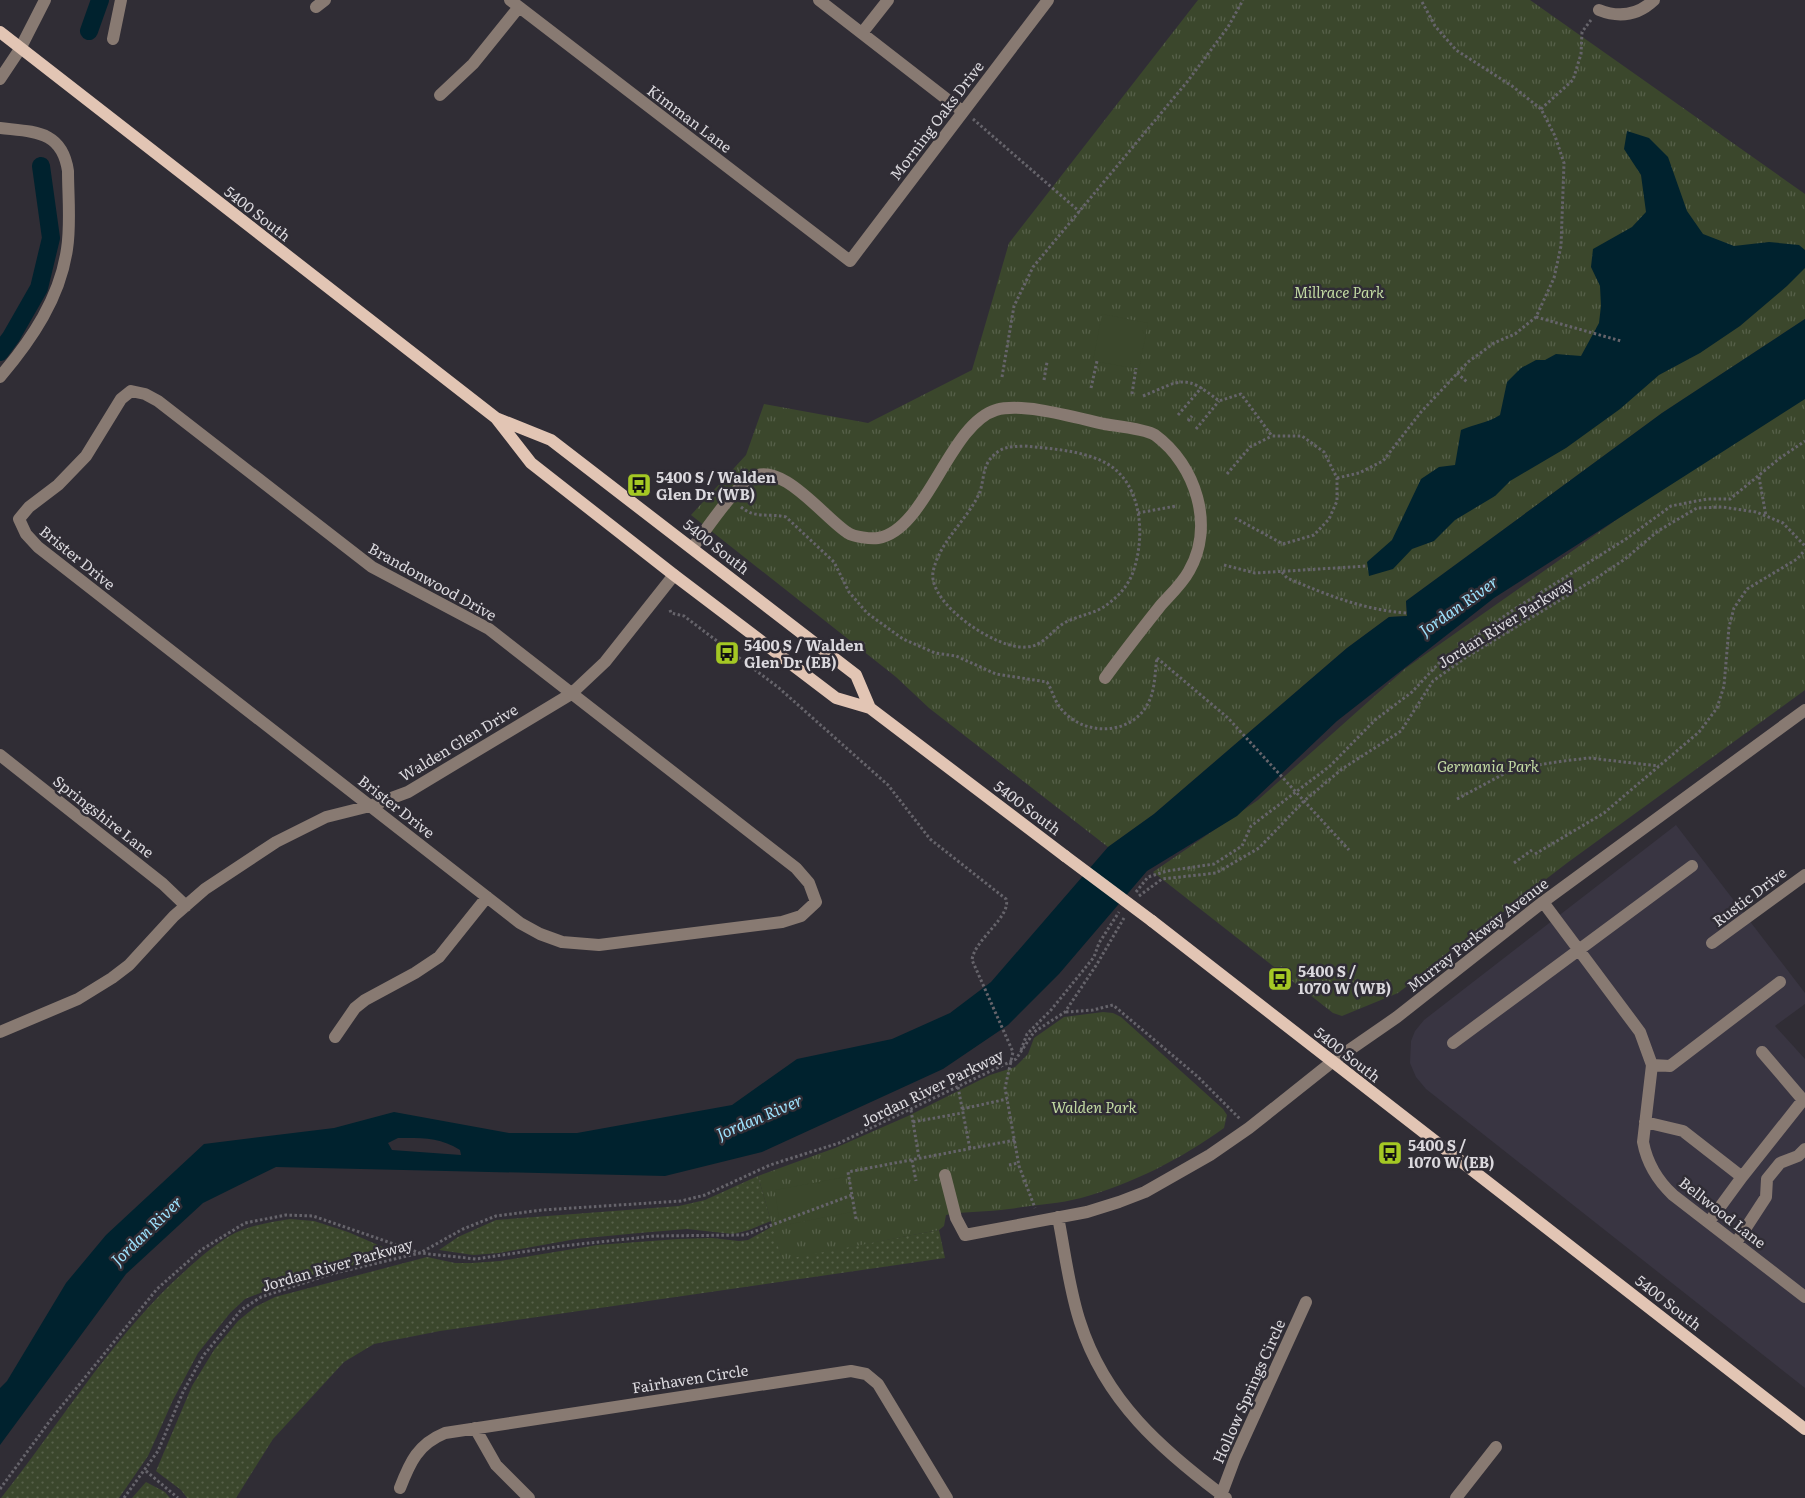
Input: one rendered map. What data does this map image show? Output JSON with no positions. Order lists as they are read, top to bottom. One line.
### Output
{"streets":{"main road":["5400 South"],"street":["Kimman Lane","Morning Oaks Drive","Brister Drive","Brandonwood Drive","Walden Glen Drive","Springshire Lane","Rustic Drive","Murray Parkway Avenue","Bellwood Lane","Fairhaven Circle","Hollow Springs Circle"],"path":["Jordan River Parkway"]},"crossings":[["Kimman Lane","Morning Oaks Drive"],["5400 South","Walden Glen Drive"],["5400 South","Murray Parkway Avenue"],["Brister Drive","Brandonwood Drive"],["Brister Drive","Walden Glen Drive"],["Brandonwood Drive","Walden Glen Drive"],["Walden Glen Drive","Springshire Lane"],["Murray Parkway Avenue","Bellwood Lane"]],"water":["Jordan River"],"parks":["Millrace Park","Germania Park","Walden Park"],"places":{"bus stop":["5400 S / Walden Glen Dr (WB)","5400 S / Walden Glen Dr (EB)","5400 S / 1070 W (WB)","5400 S / 1070 W (EB)"]}}
